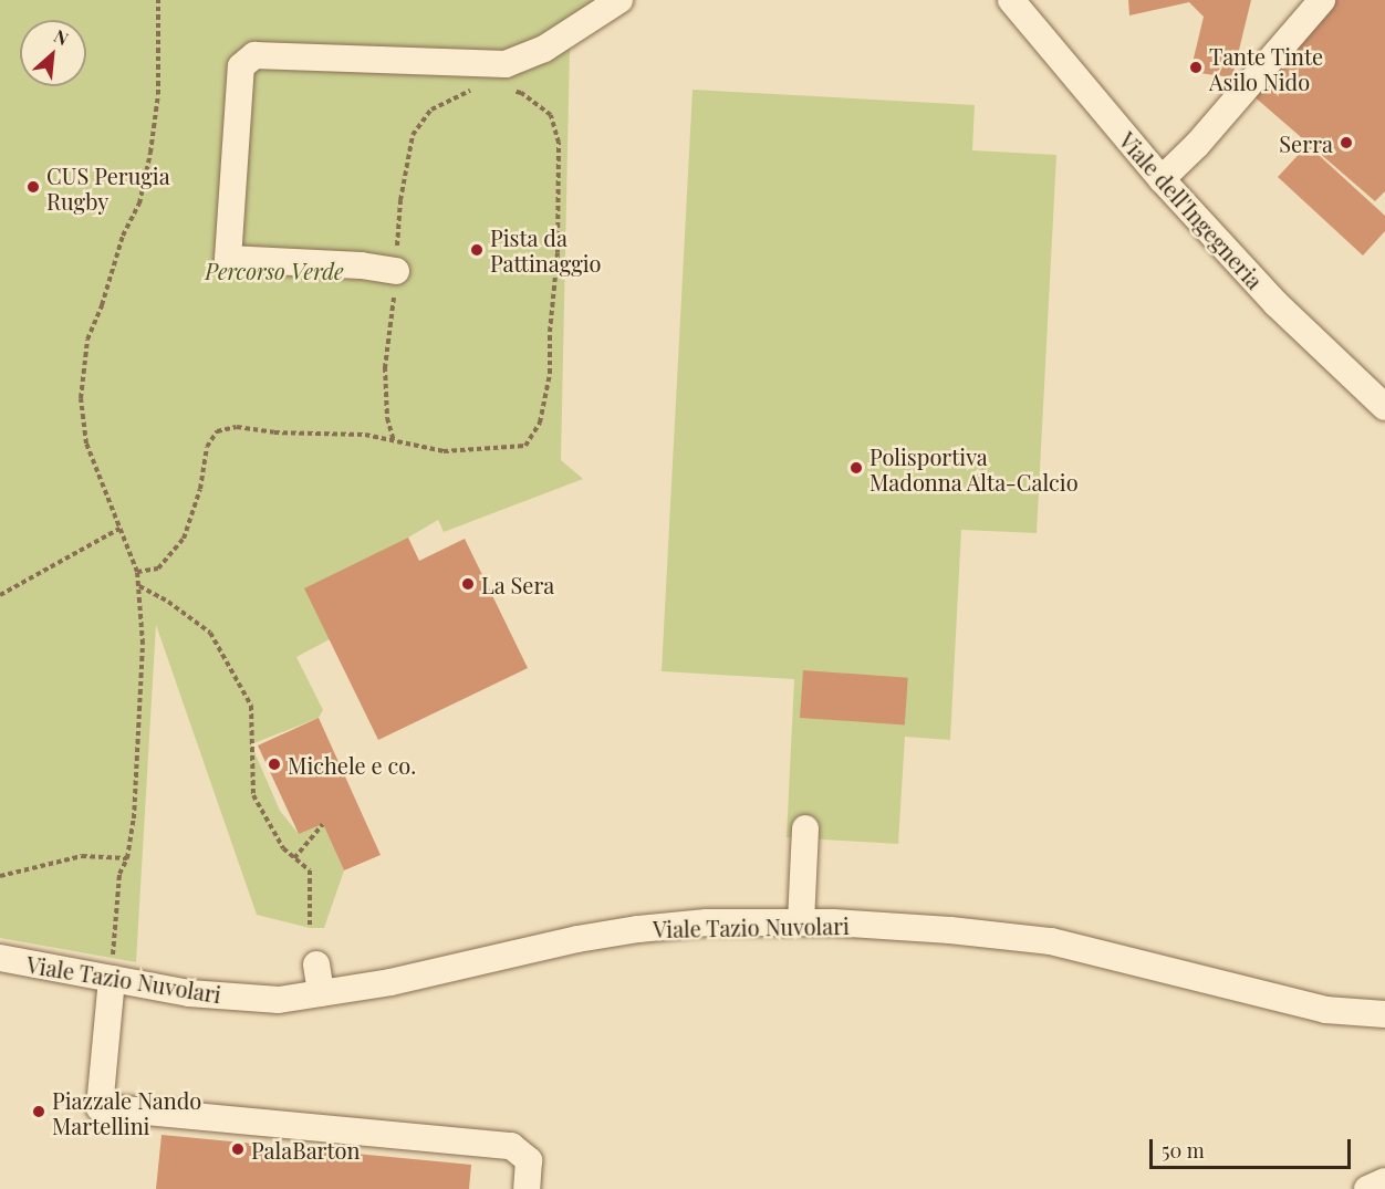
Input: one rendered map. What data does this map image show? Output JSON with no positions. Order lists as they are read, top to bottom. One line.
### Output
{"streets":{"street":["Viale dell'Ingegneria","Viale Tazio Nuvolari"]},"parks":["Percorso Verde"],"places":["Tante Tinte Asilo Nido","Serra","CUS Perugia Rugby","Pista da Pattinaggio","Polisportiva Madonna Alta-Calcio","La Sera","Michele e co.","Piazzale Nando Martellini","PalaBarton"],"scale_bar":"50 m","north":"top right"}
